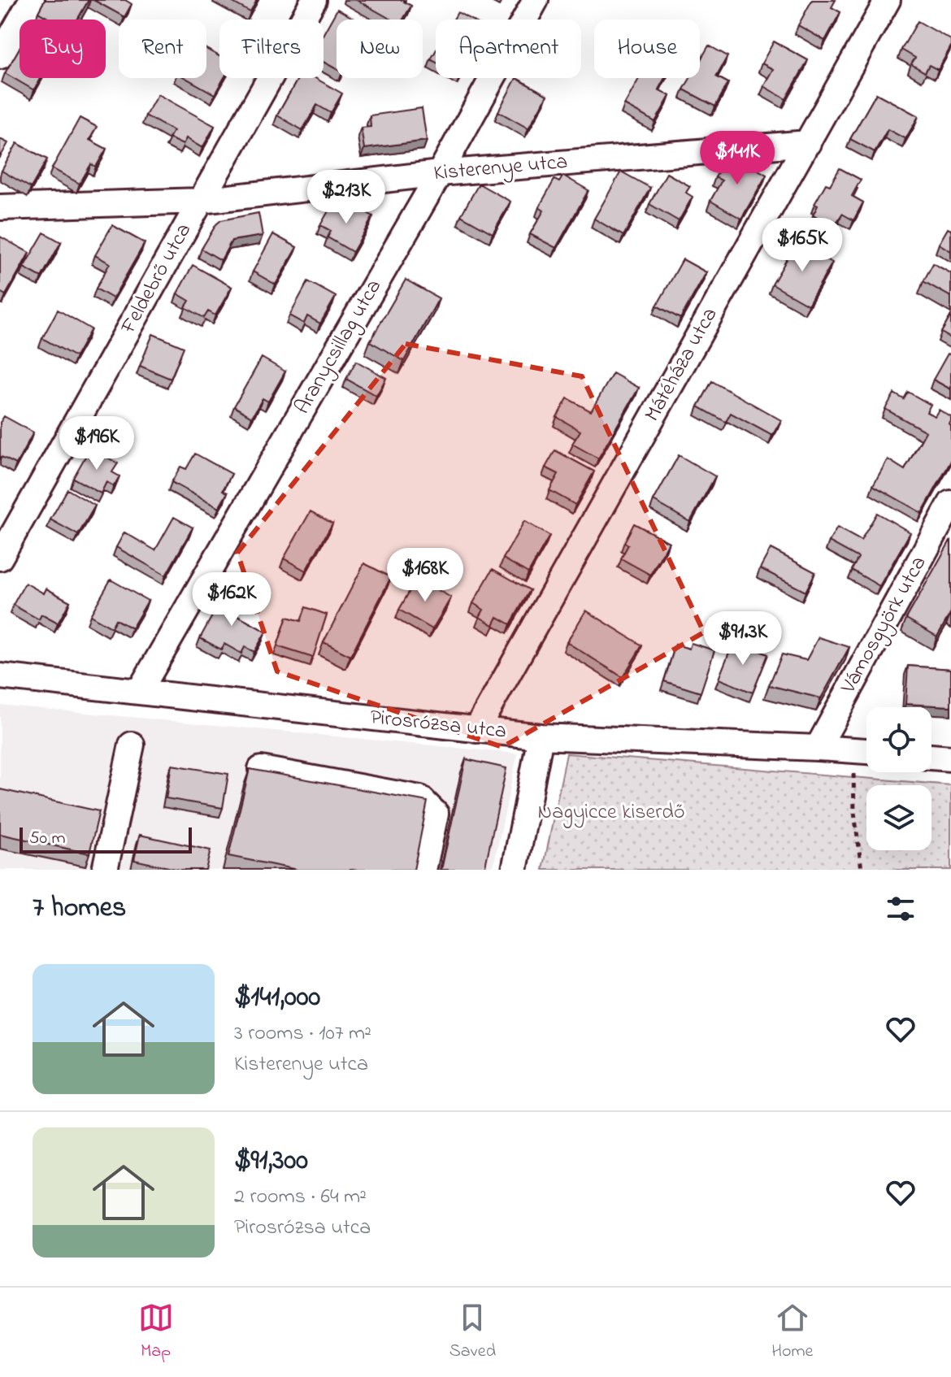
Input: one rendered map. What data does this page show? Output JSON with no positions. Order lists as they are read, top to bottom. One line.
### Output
{"streets":{"street":["Kisterenye utca","Feldebrő utca","Aranycsillag utca","Mátéháza utca","Vámosgyörk utca","Pirosrózsa utca"]},"crossings":[["Kisterenye utca","Feldebrő utca"],["Kisterenye utca","Aranycsillag utca"],["Kisterenye utca","Mátéháza utca"],["Aranycsillag utca","Pirosrózsa utca"],["Mátéháza utca","Pirosrózsa utca"],["Vámosgyörk utca","Pirosrózsa utca"]],"parks":["Nagyicce kiserdő"],"scale_bar":"50 m","page":{"chip":["Buy","Rent","Filters","New","Apartment","House"],"price":["$141K","$213K","$165K","$196K","$168K","$162K","$91.3K"],"scale":"50 m","heading":"7 homes","list":[{"name":"$141,000","note":"3 rooms · 107 m² · Kisterenye utca"},{"name":"$91,300","note":"2 rooms · 64 m² · Pirosrózsa utca"}],"tabs":["Map","Saved","Home"]}}
